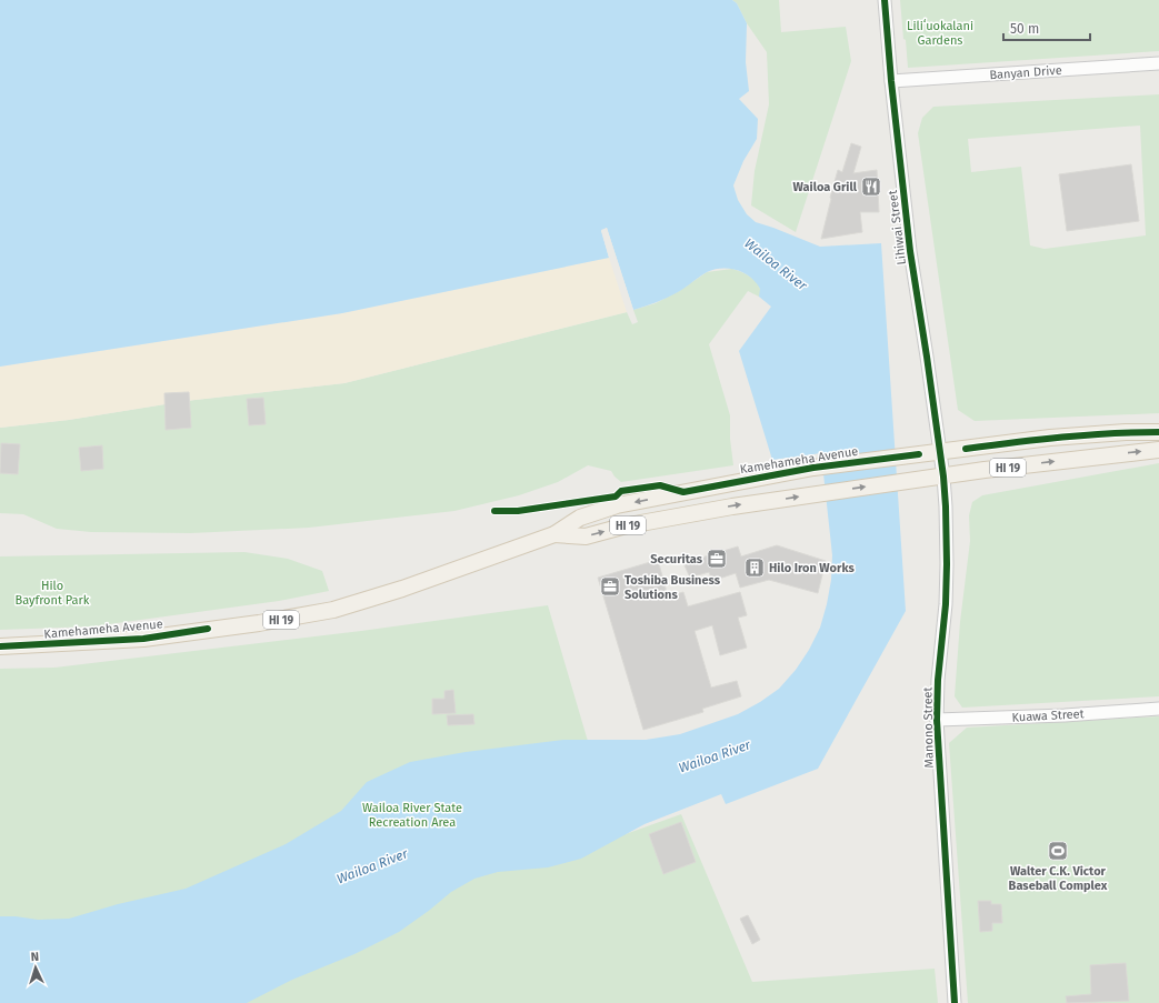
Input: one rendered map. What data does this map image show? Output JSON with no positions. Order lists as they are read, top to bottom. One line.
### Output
{"streets":{"main road":["Kamehameha Avenue","HI 19"],"street":["Banyan Drive","Lihiwai Street","Kuawa Street","Manono Street"]},"crossings":[["Banyan Drive","Lihiwai Street"],["Lihiwai Street","Kamehameha Avenue"],["Lihiwai Street","Manono Street"],["Kamehameha Avenue","Manono Street"],["Kuawa Street","Manono Street"]],"water":["Wailoa River"],"parks":["Liliʻuokalani Gardens","Hilo Bayfront Park","Wailoa River State Recreation Area"],"places":{"restaurant":["Wailoa Grill"],"office":["Securitas","Toshiba Business Solutions"],"building":["Hilo Iron Works"],"sports":["Walter C.K. Victor Baseball Complex"]},"scale_bar":"50 m","north":"top"}
